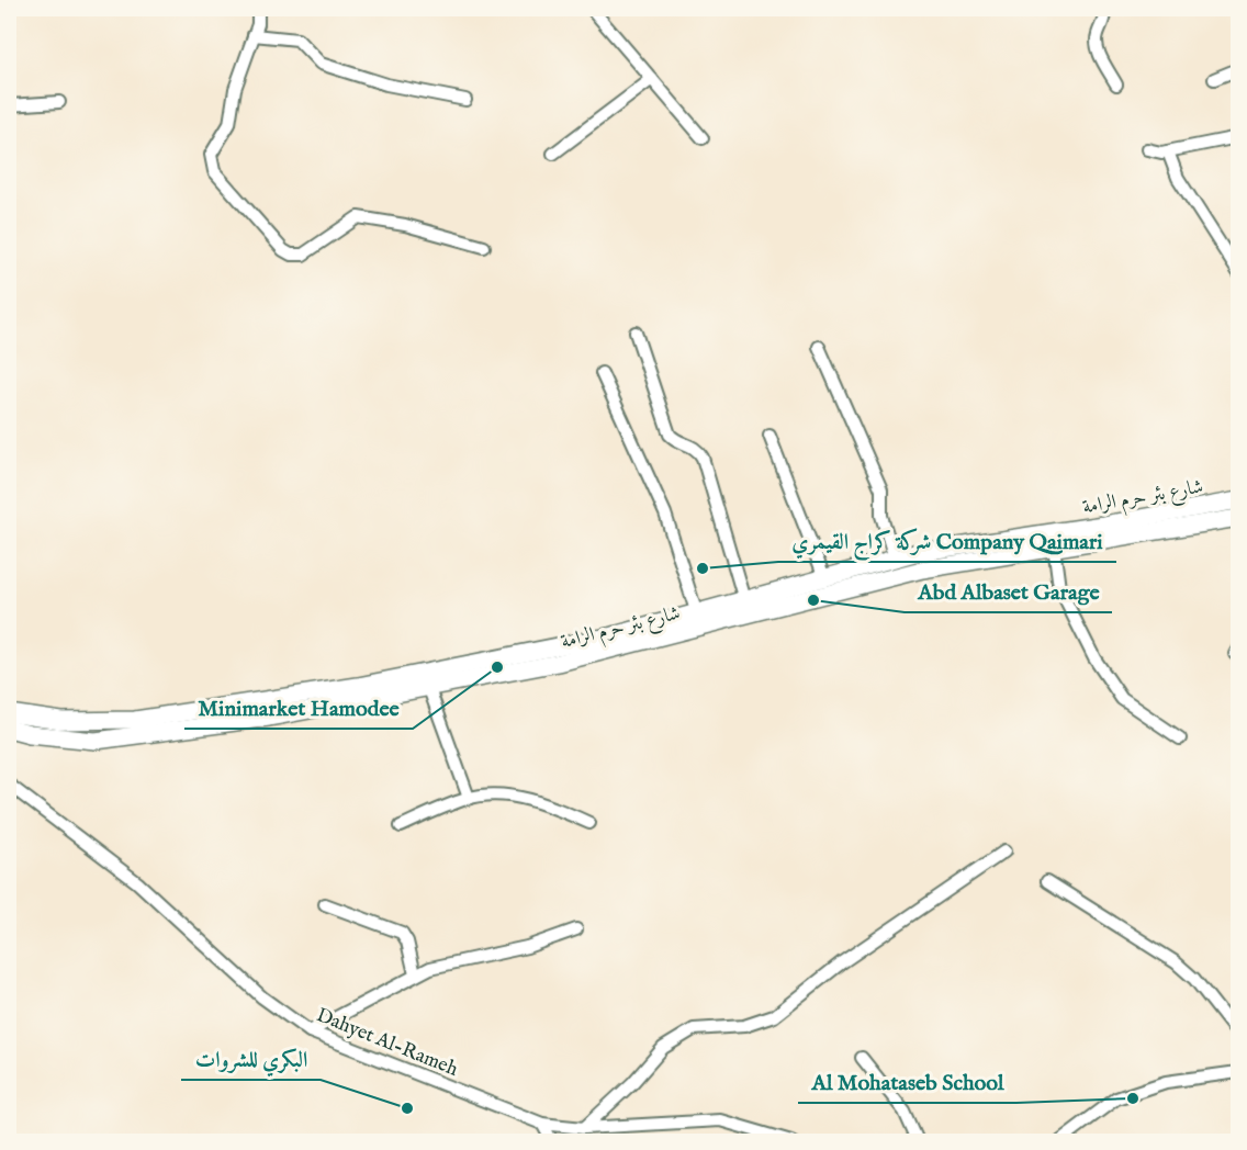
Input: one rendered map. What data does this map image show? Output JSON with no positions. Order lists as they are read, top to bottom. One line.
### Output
{"streets":{"main road":["شارع بئر حرم الرامة"],"street":["Dahyet Al-Rameh"]},"places":["شركة كراج القيمري Company Qaimari","Abd Albaset Garage","Minimarket Hamodee","Al Mohataseb School","البكري للشروات"]}
